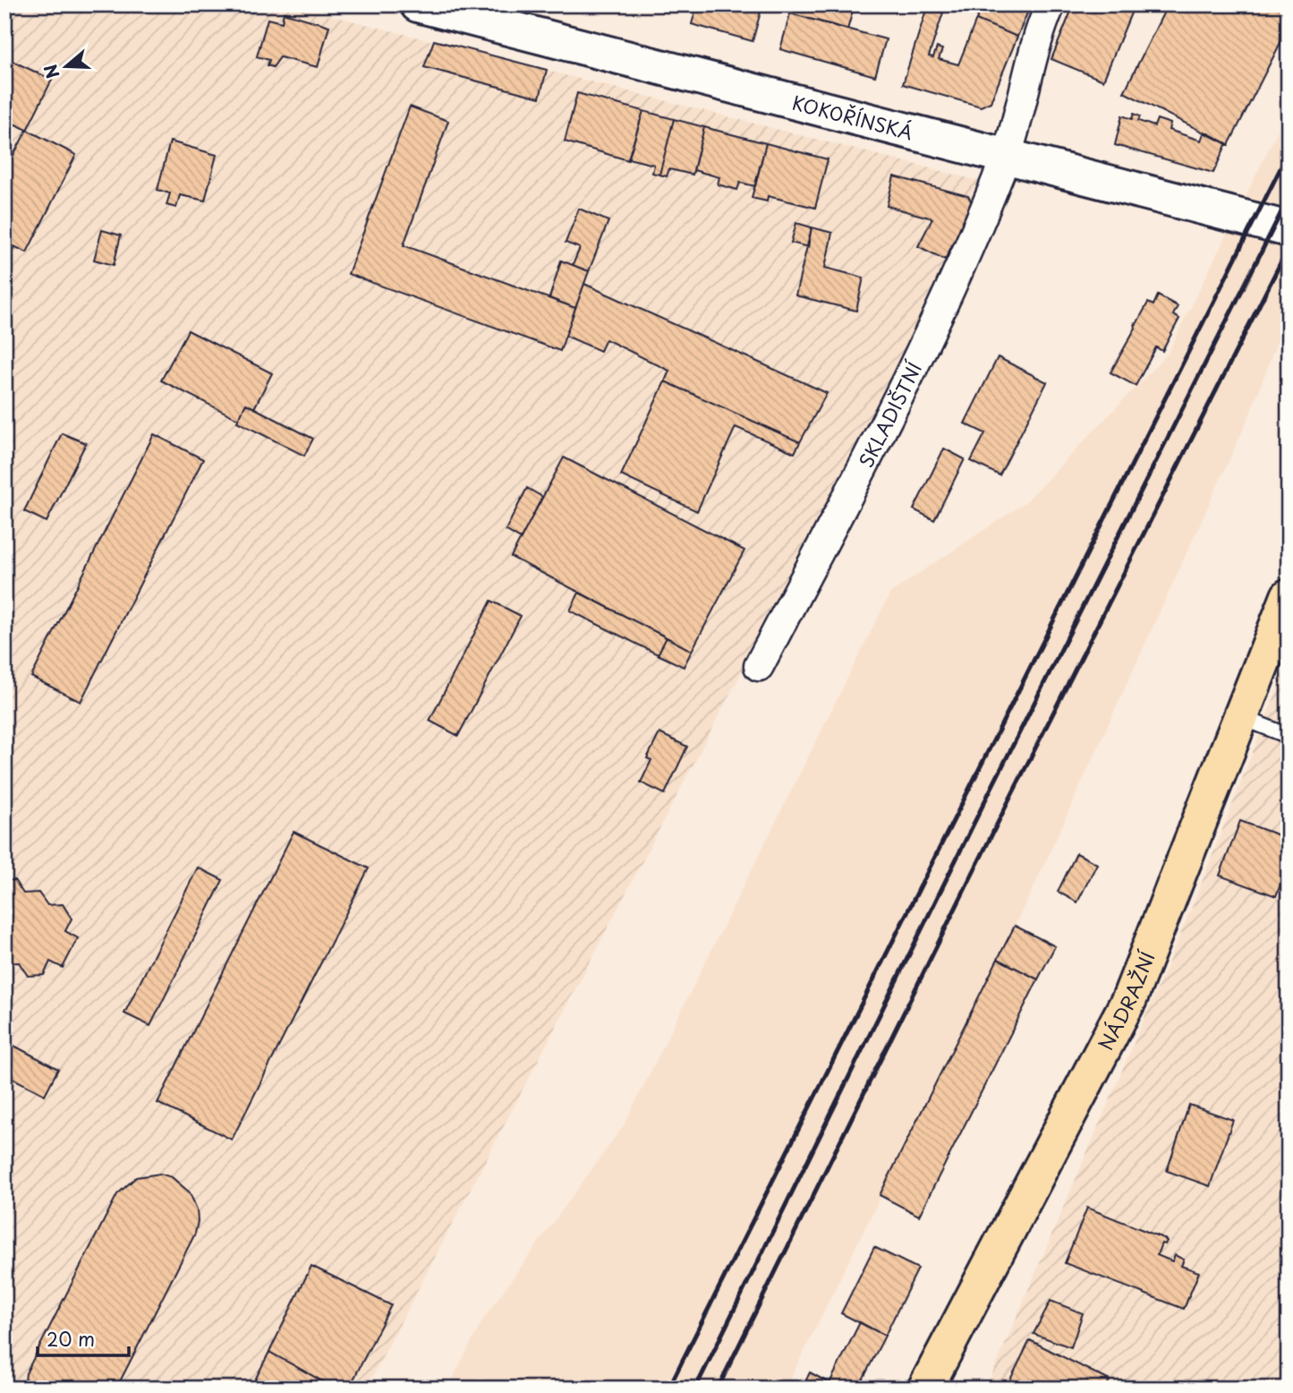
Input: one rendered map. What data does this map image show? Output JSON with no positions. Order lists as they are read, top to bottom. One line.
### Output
{"streets":{"main road":["KOKOŘÍNSKÁ","NÁDRAŽNÍ"],"street":["SKLADIŠTNÍ"]},"crossings":[["KOKOŘÍNSKÁ","SKLADIŠTNÍ"]],"scale_bar":"20 m","north":"left"}
